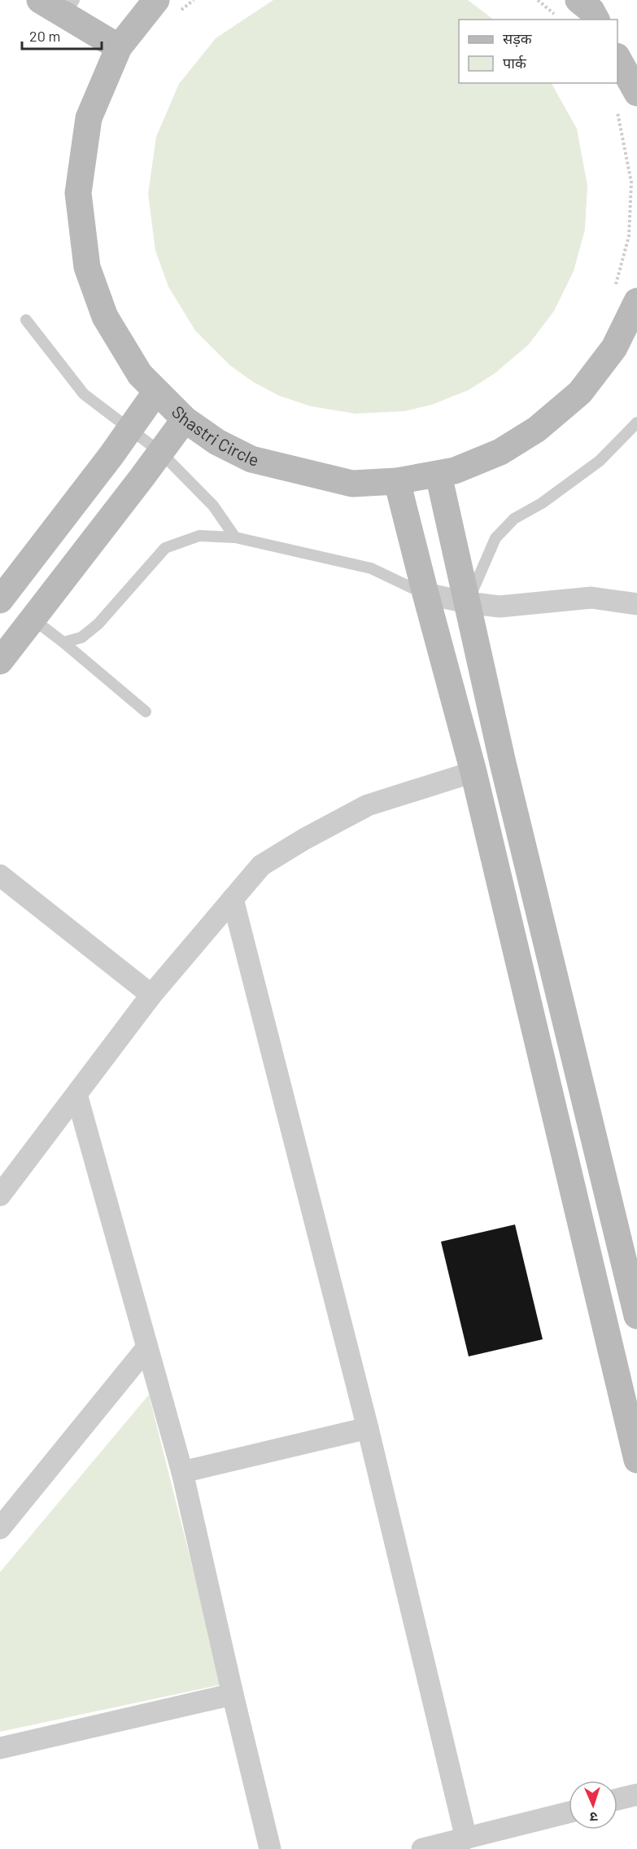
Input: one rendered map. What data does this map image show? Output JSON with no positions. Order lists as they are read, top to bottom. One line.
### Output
{"streets":{"street":["Shastri Circle"]},"legend":["सड़क","पार्क"],"scale_bar":"20 m","north":"bottom"}
